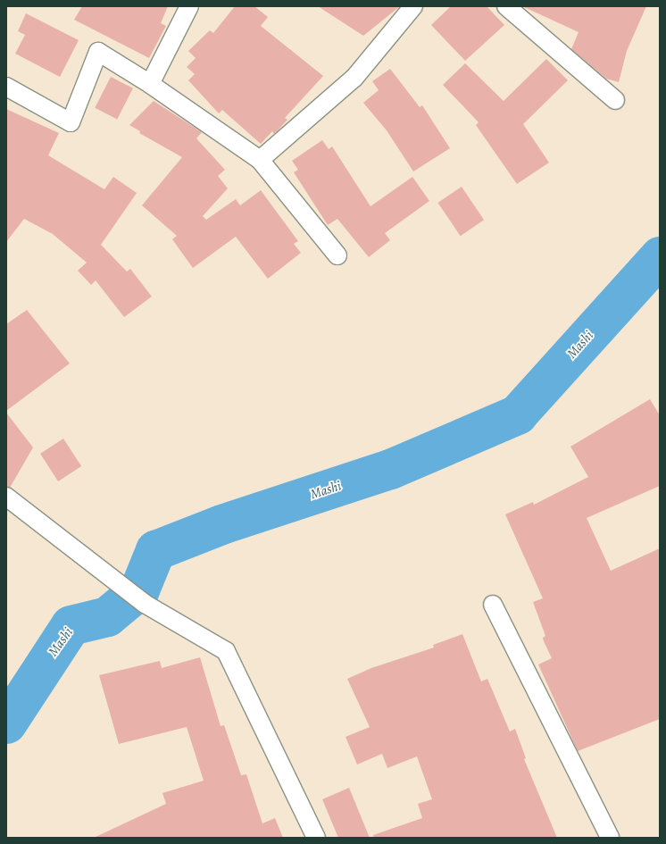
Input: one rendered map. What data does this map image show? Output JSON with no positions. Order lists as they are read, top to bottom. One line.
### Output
{"water":["Mashi"]}
